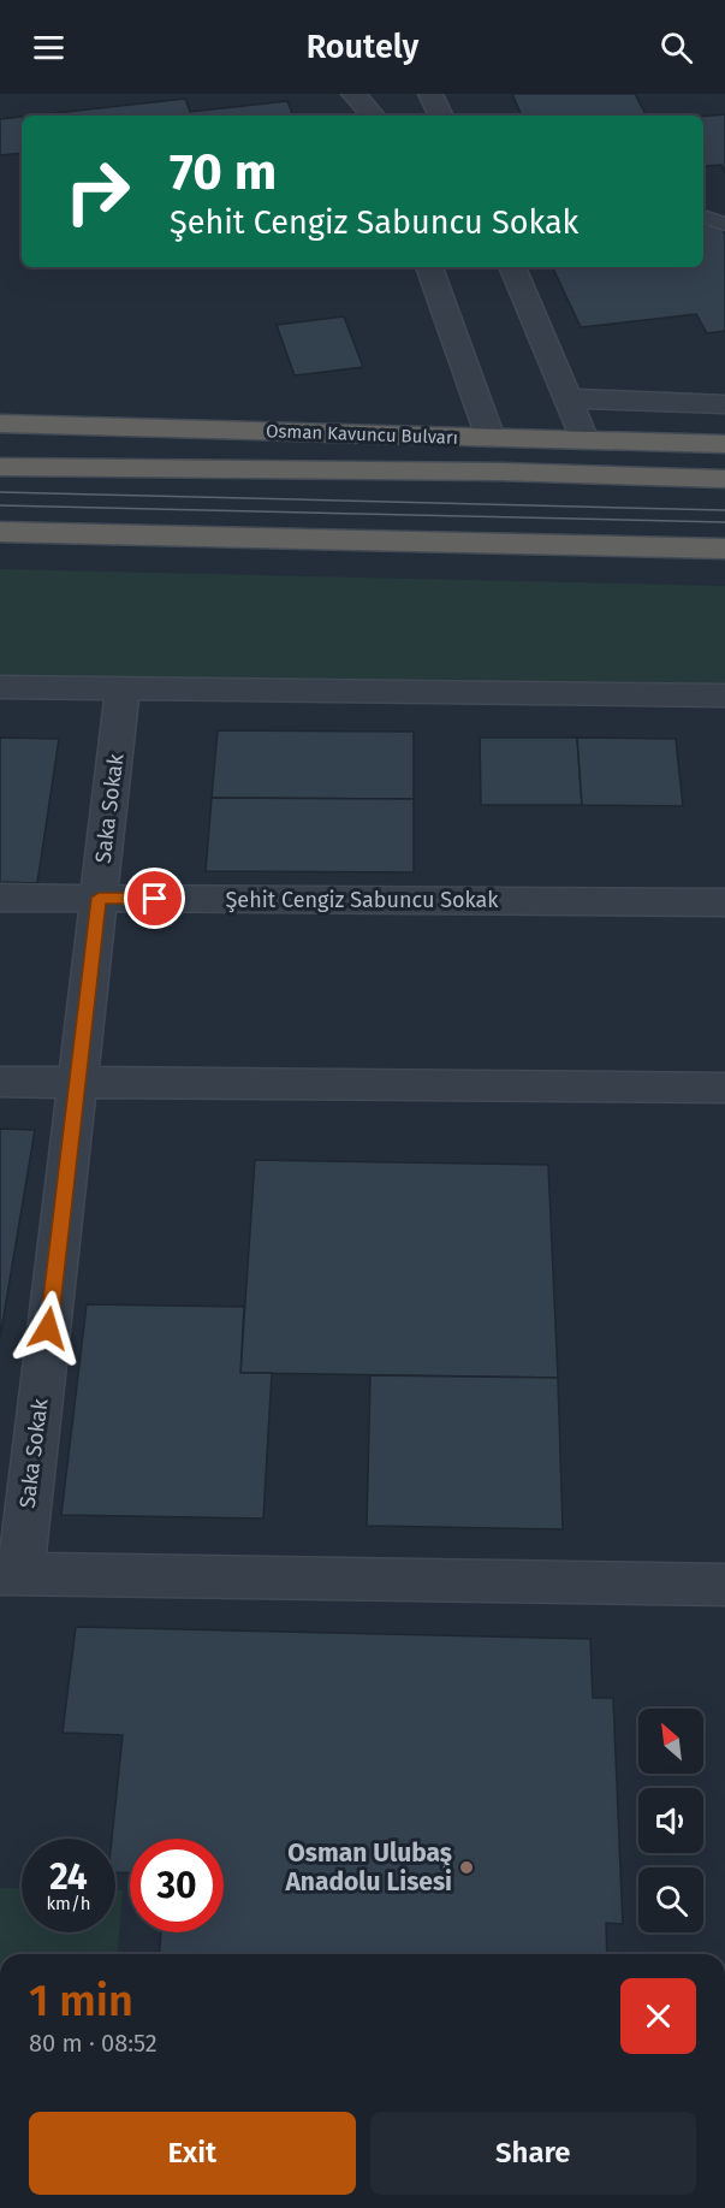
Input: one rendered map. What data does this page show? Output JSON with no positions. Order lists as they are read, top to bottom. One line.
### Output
{"streets":{"highway":["Osman Kavuncu Bulvarı"],"street":["Saka Sokak","Şehit Cengiz Sabuncu Sokak"]},"crossings":[["Saka Sokak","Şehit Cengiz Sabuncu Sokak"]],"places":["Osman Ulubaş Anadolu Lisesi"],"north":"top left","page":{"header":"Routely","turn":["70 m","Şehit Cengiz Sabuncu Sokak"],"speed":"24 km/h","limit":"30","heading":["1 min","80 m · 08:52"],"buttons":["Exit","Share"]}}
